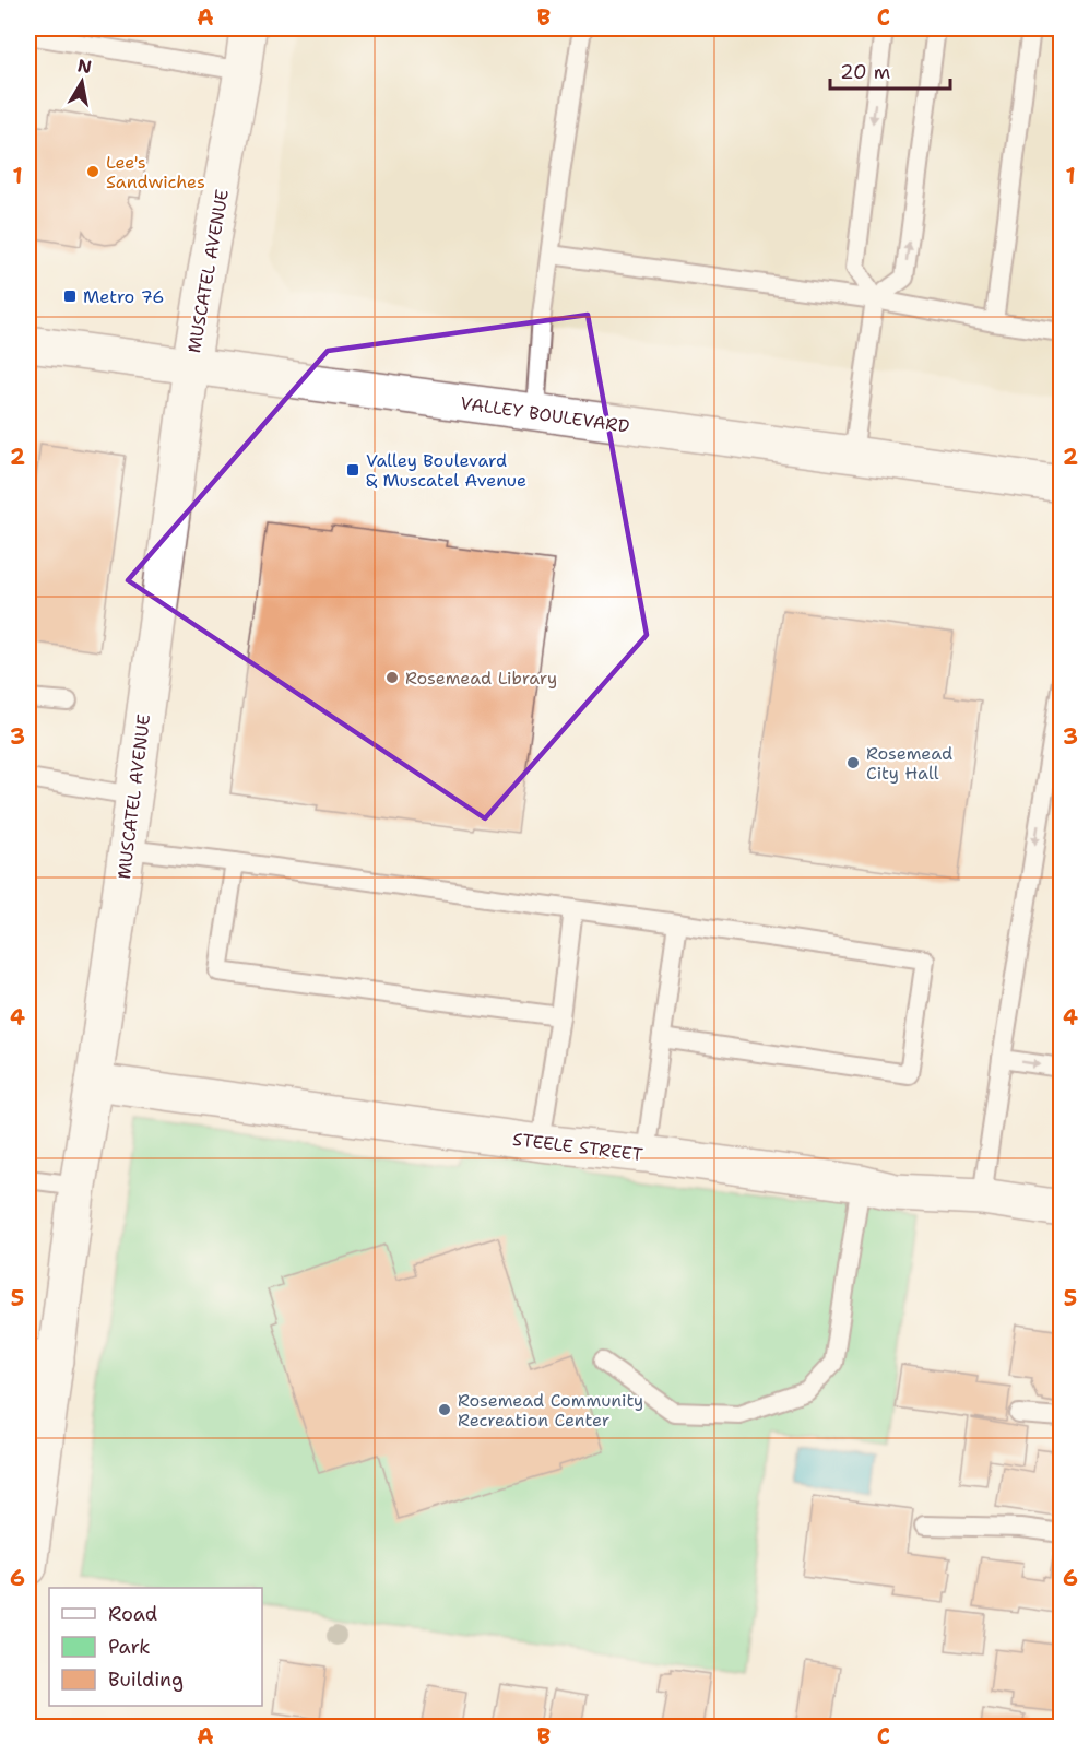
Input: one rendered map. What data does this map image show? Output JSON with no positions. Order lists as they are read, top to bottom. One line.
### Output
{"streets":{"street":["MUSCATEL AVENUE","VALLEY BOULEVARD","STEELE STREET"]},"crossings":[["MUSCATEL AVENUE","VALLEY BOULEVARD"],["MUSCATEL AVENUE","STEELE STREET"]],"places":{"other":["Lee's Sandwiches","Rosemead Library","Rosemead City Hall","Rosemead Community Recreation Center"],"transit":["Metro 76","Valley Boulevard & Muscatel Avenue"]},"legend":["Road","Park","Building"],"scale_bar":"20 m","north":"top","grid":{"columns":["A","B","C"],"rows":["1","2","3","4","5","6"]}}
